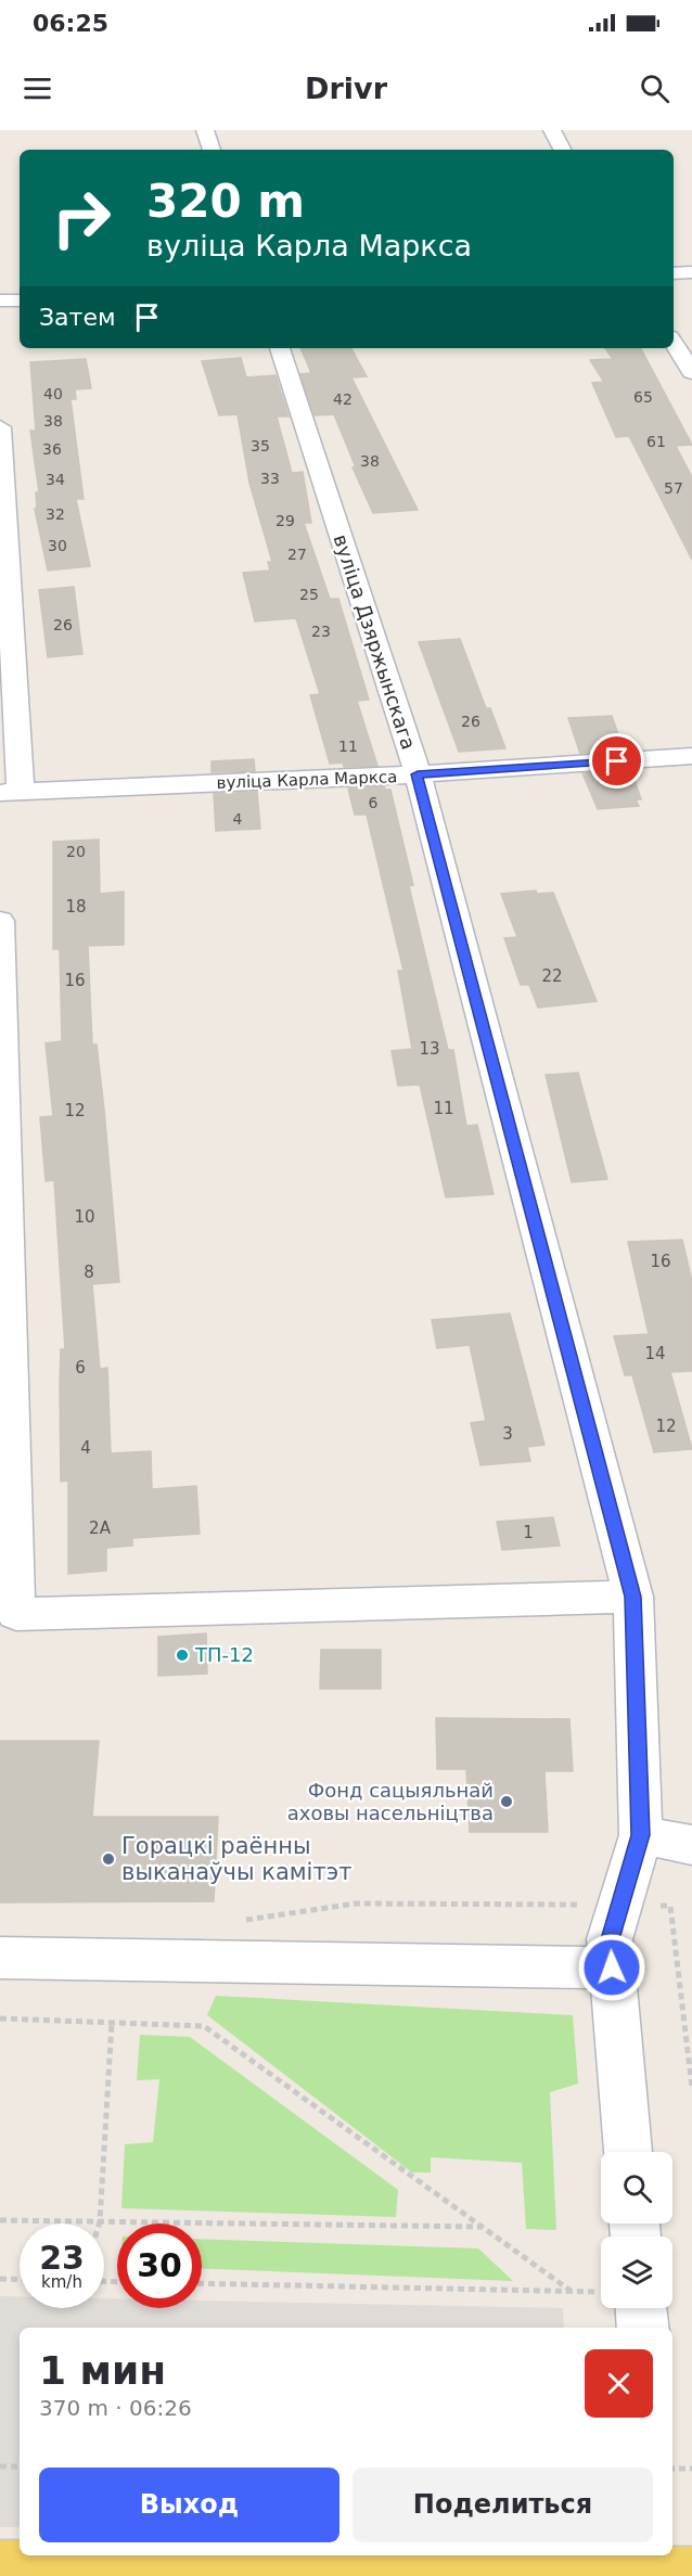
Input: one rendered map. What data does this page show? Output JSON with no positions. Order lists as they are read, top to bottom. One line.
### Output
{"streets":{"street":["вуліца Дзяржынскага","вуліца Карла Маркса"]},"crossings":[["вуліца Дзяржынскага","вуліца Карла Маркса"]],"places":["ТП-12","Фонд сацыяльнай аховы насельніцтва","Горацкі раённы выканаўчы камітэт"],"house_numbers":["40","65","42","38","61","35","36","38","33","34","57","32","29","30","27","25","26","23","26","11","6","4","20","18","22","16","13","11","12","10","16","8","14","6","12","3","4","2А","1"],"page":{"status":"06:25","header":"Drivr","turn":["320 m","вуліца Карла Маркса"],"then":"Затем","speed":"23 km/h","limit":"30","heading":["1 мин","370 m · 06:26"],"buttons":["Выход","Поделиться"]}}
